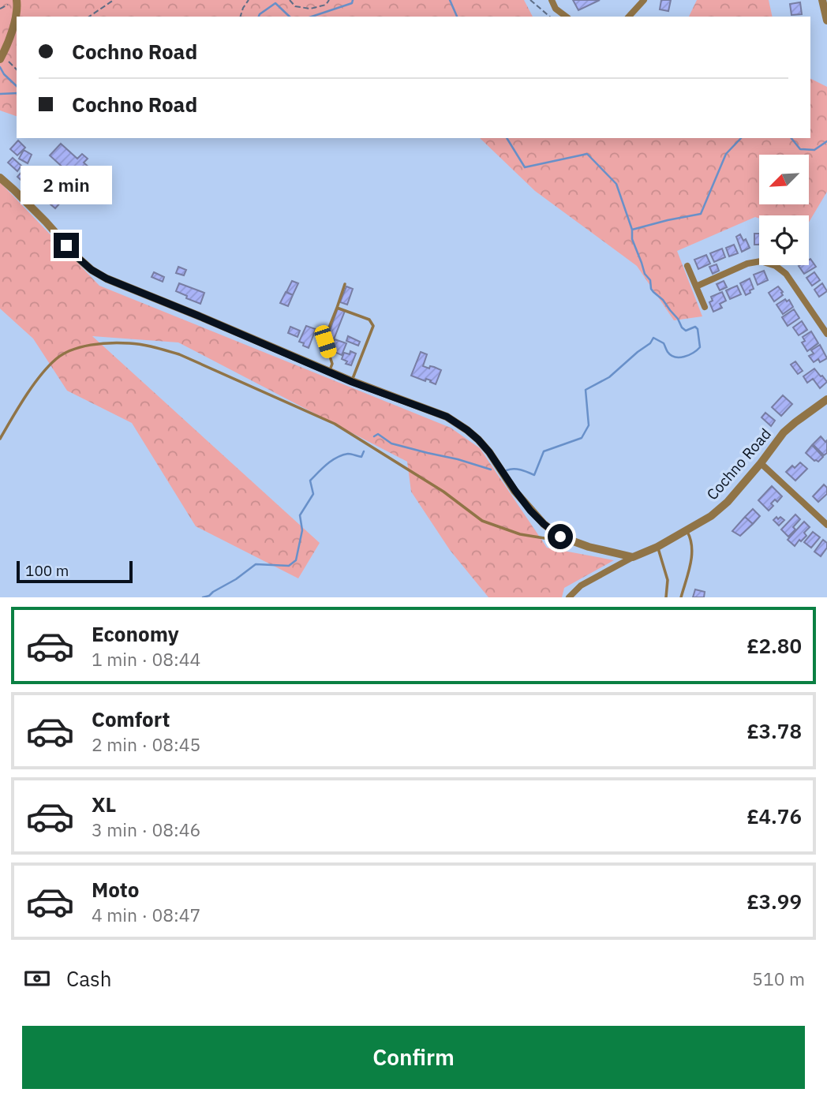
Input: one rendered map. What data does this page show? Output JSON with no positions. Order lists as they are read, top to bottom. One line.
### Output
{"streets":{"street":["Cochno Road"]},"scale_bar":"100 m","north":"bottom left","page":{"banner":["Cochno Road","Cochno Road"],"bubble":"2 min","scale":"100 m","list":[{"name":"Economy","note":"1 min · 08:44","value":"£2.80"},{"name":"Comfort","note":"2 min · 08:45","value":"£3.78"},{"name":"XL","note":"3 min · 08:46","value":"£4.76"},{"name":"Moto","note":"4 min · 08:47","value":"£3.99"}],"pay":["Cash","510 m"],"buttons":"Confirm"}}
